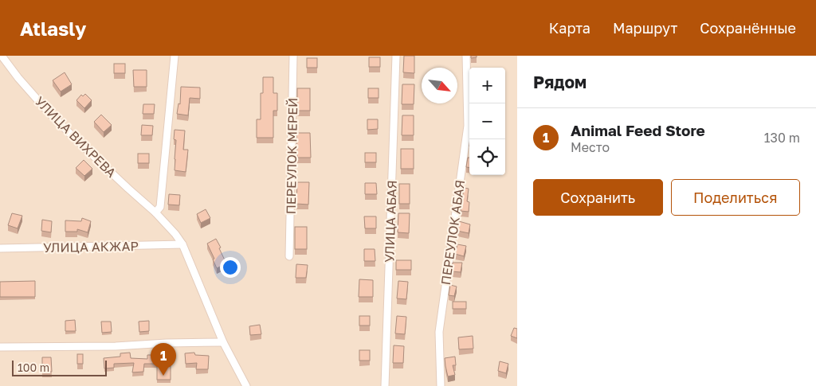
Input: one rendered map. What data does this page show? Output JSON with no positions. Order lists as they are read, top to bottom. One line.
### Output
{"streets":{"street":["УЛИЦА ВИХРЕВА","ПЕРЕУЛОК МЕРЕЙ","УЛИЦА АБАЯ","ПЕРЕУЛОК АБАЯ","УЛИЦА АКЖАР"]},"crossings":[["УЛИЦА ВИХРЕВА","УЛИЦА АКЖАР"]],"scale_bar":"100 m","north":"bottom right","page":{"header":"Atlasly","nav":["Карта","Маршрут","Сохранённые"],"heading":"Рядом","map_buttons":["+","−"],"list":[{"mark":"1","name":"Animal Feed Store","note":"Место","value":"130 m"}],"buttons":["Сохранить","Поделиться"],"pins":"1","scale":"100 m"}}
